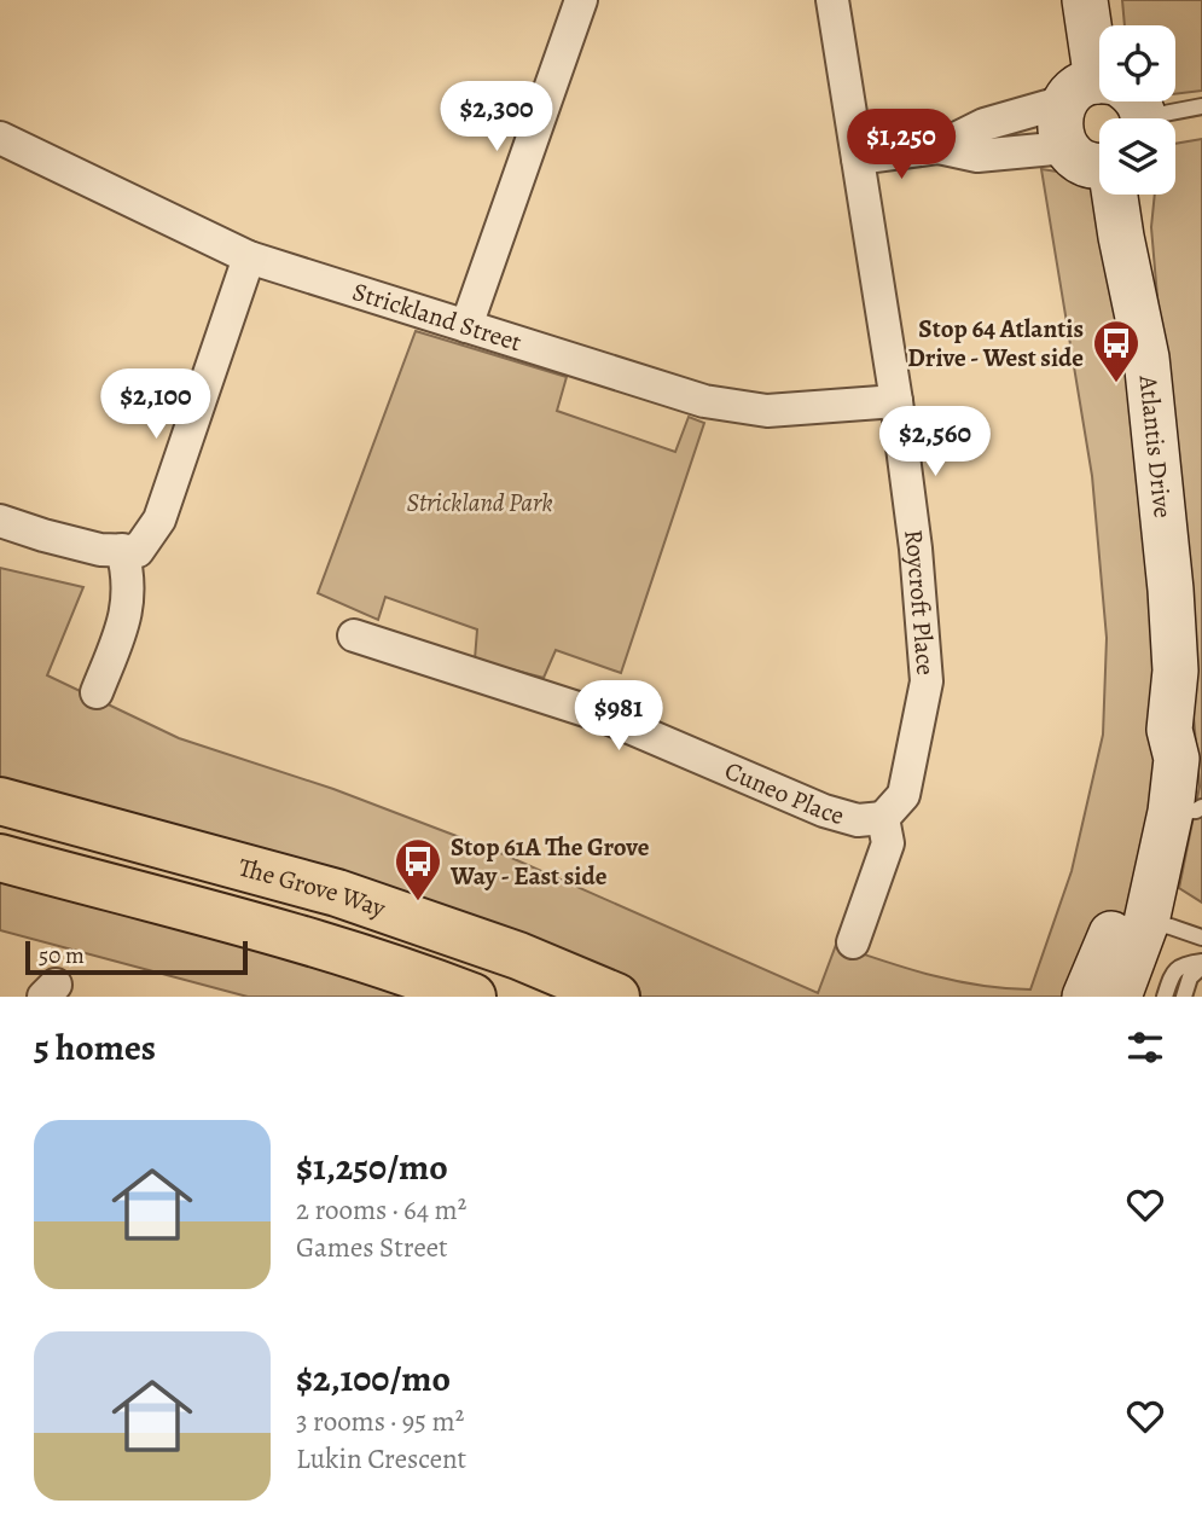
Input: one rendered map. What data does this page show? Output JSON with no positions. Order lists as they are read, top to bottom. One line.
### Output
{"streets":{"main road":["The Grove Way"],"street":["Strickland Street","Atlantis Drive","Roycroft Place","Cuneo Place"]},"crossings":[["Strickland Street","Roycroft Place"],["Roycroft Place","Cuneo Place"]],"parks":["Strickland Park"],"places":{"bus stop":["Stop 64 Atlantis Drive - West side","Stop 61A The Grove Way - East side"]},"scale_bar":"50 m","page":{"price":["$2,300","$1,250","$2,100","$2,560","$981"],"scale":"50 m","heading":"5 homes","list":[{"name":"$1,250/mo","note":"2 rooms · 64 m² · Games Street"},{"name":"$2,100/mo","note":"3 rooms · 95 m² · Lukin Crescent"}]}}
